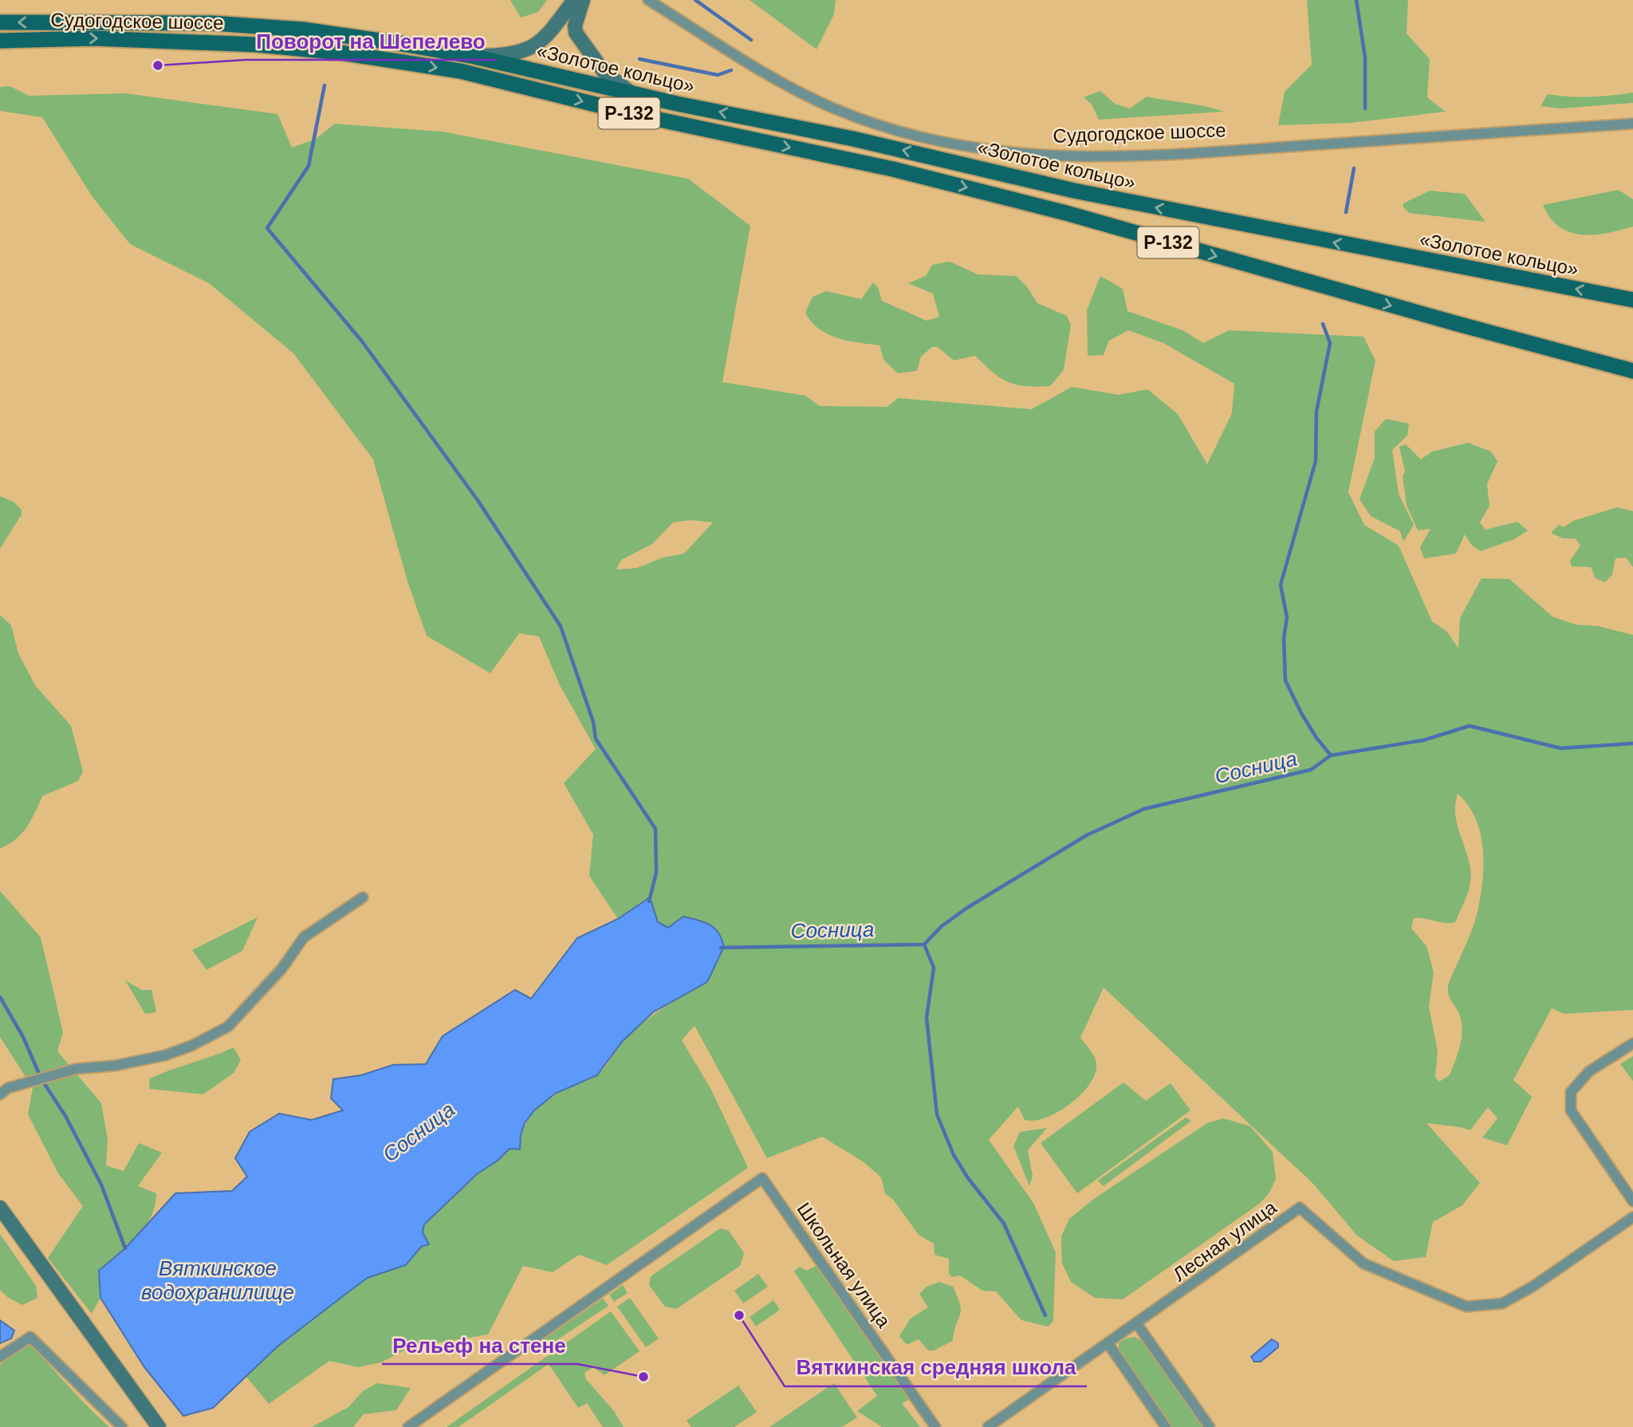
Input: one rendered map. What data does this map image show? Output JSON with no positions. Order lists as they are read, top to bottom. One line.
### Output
{"streets":{"main road":["Судогодское шоссе","«Золотое кольцо»","Р-132"],"street":["Лесная улица","Школьная улица"]},"crossings":[["Судогодское шоссе","«Золотое кольцо»"]],"one_way":["«Золотое кольцо»"],"water":["Сосница","Вяткинское водохранилище"],"places":["Поворот на Шепелево","Вяткинская средняя школа","Рельеф на стене"]}
